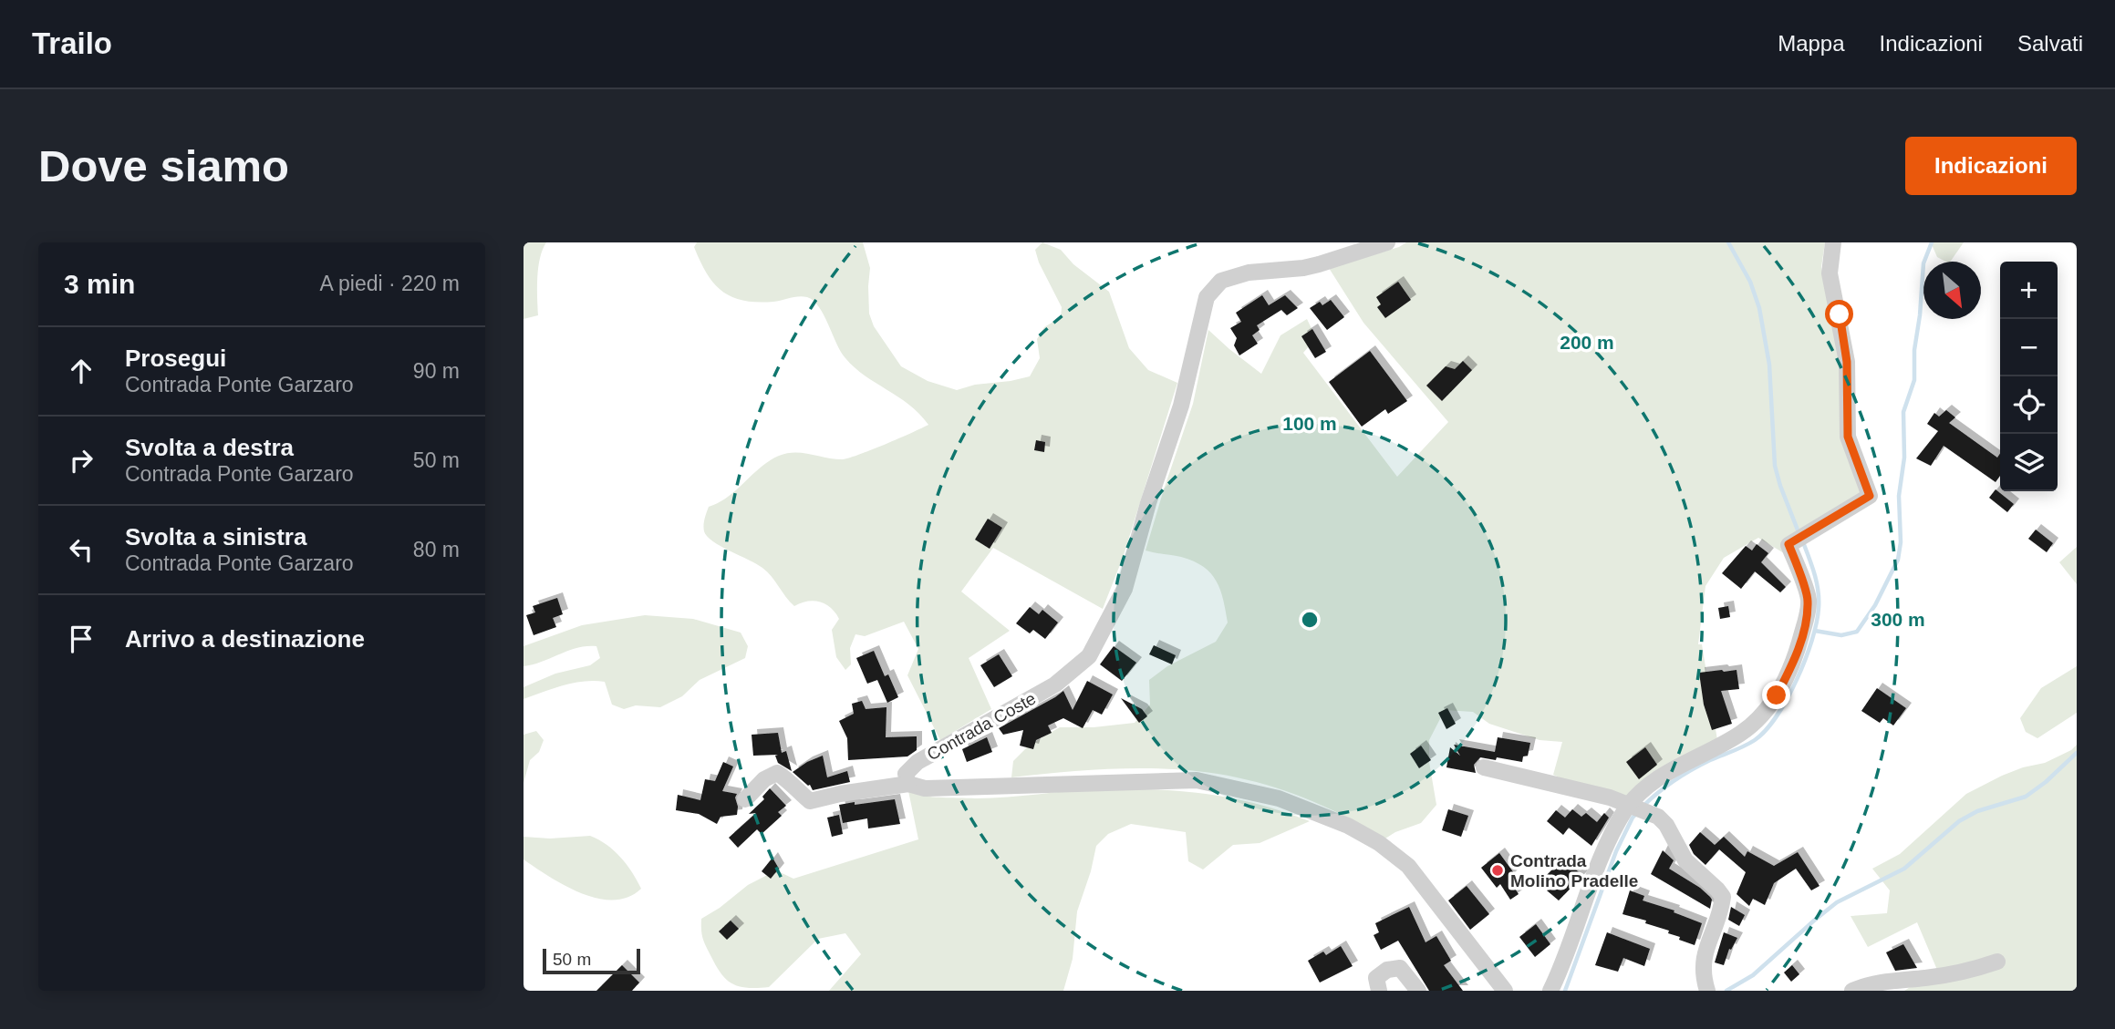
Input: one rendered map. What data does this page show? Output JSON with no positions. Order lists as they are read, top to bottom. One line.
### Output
{"streets":{"street":["Contrada Coste"]},"places":["Contrada Molino Pradelle"],"scale_bar":"50 m","north":"bottom right","page":{"header":"Trailo","nav":["Mappa","Indicazioni","Salvati"],"buttons":"Indicazioni","title":"Dove siamo","heading":["3 min","A piedi · 220 m"],"map_buttons":["+","−"],"list":[["Prosegui","Contrada Ponte Garzaro","90 m"],["Svolta a destra","Contrada Ponte Garzaro","50 m"],["Svolta a sinistra","Contrada Ponte Garzaro","80 m"],"Arrivo a destinazione"],"scale":"50 m"},"rings":["200 m","100 m","300 m"]}
